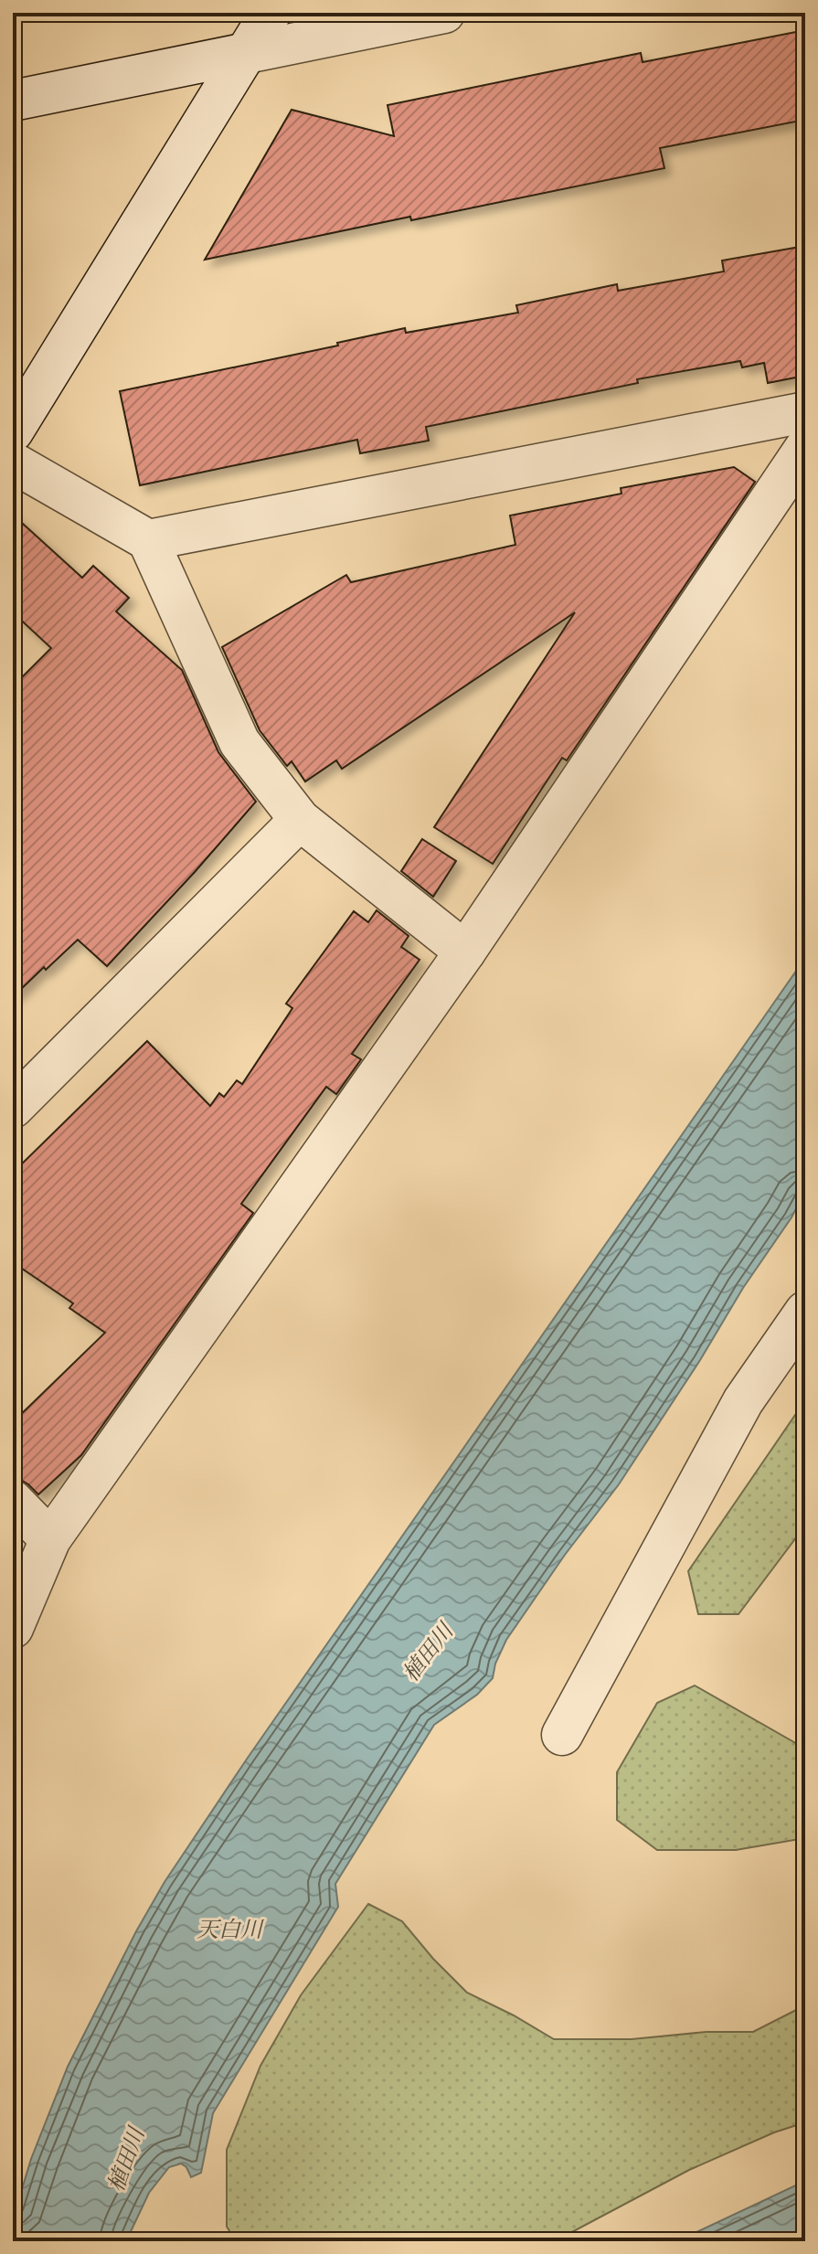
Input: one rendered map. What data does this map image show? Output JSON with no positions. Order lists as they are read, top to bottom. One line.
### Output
{"water":["植田川","天白川"]}
